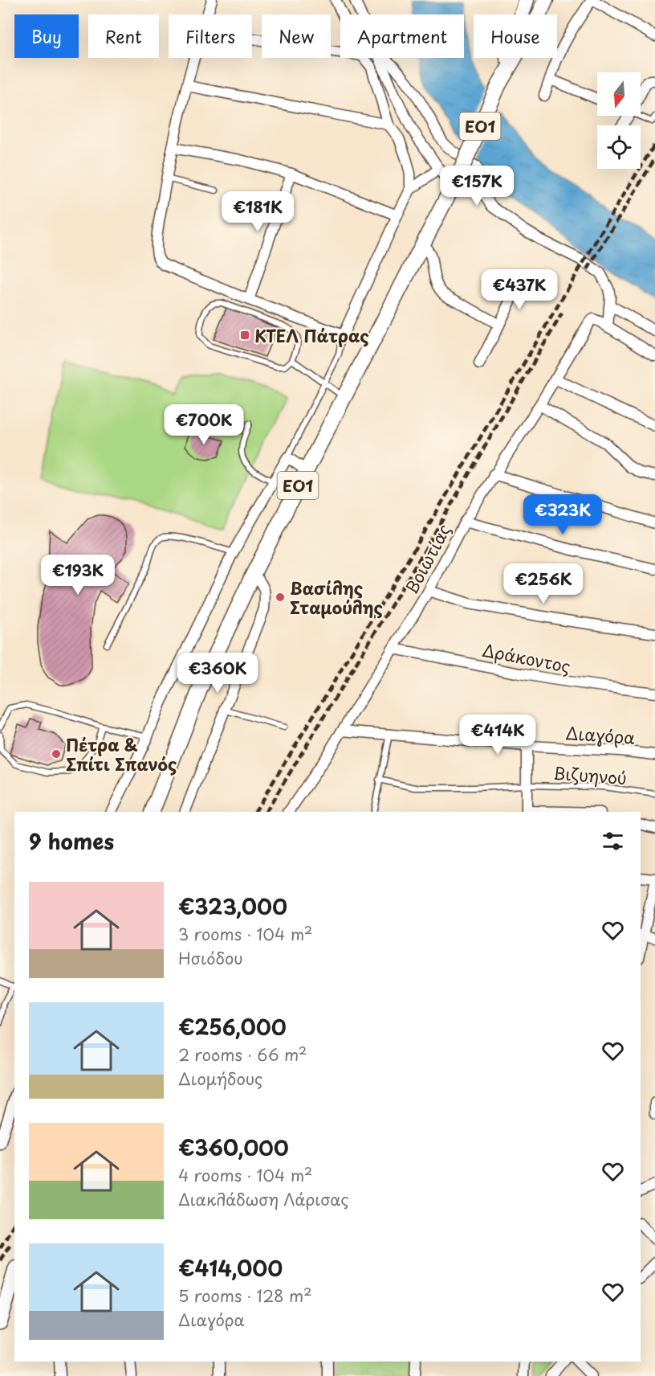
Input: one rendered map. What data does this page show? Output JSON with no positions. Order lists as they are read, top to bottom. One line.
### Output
{"streets":{"main road":["ΕΟ1"],"street":["Βοιωτίας","Δράκοντος","Διαγόρα"],"lane":["Βιζυηνού"]},"crossings":[["Βοιωτίας","Δράκοντος"],["Βοιωτίας","Διαγόρα"]],"places":{"transit":["ΚΤΕΛ Πάτρας"],"other":["Βασίλης Σταμούλης","Πέτρα & Σπίτι Σπανός"]},"north":"bottom","page":{"chip":["Buy","Rent","Filters","New","Apartment","House"],"price":["€157K","€181K","€437K","€700K","€323K","€193K","€256K","€360K","€414K"],"heading":"9 homes","list":[{"name":"€323,000","note":"3 rooms · 104 m² · Ησιόδου"},{"name":"€256,000","note":"2 rooms · 66 m² · Διομήδους"},{"name":"€360,000","note":"4 rooms · 104 m² · Διακλάδωση Λάρισας"},{"name":"€414,000","note":"5 rooms · 128 m² · Διαγόρα"}]}}
